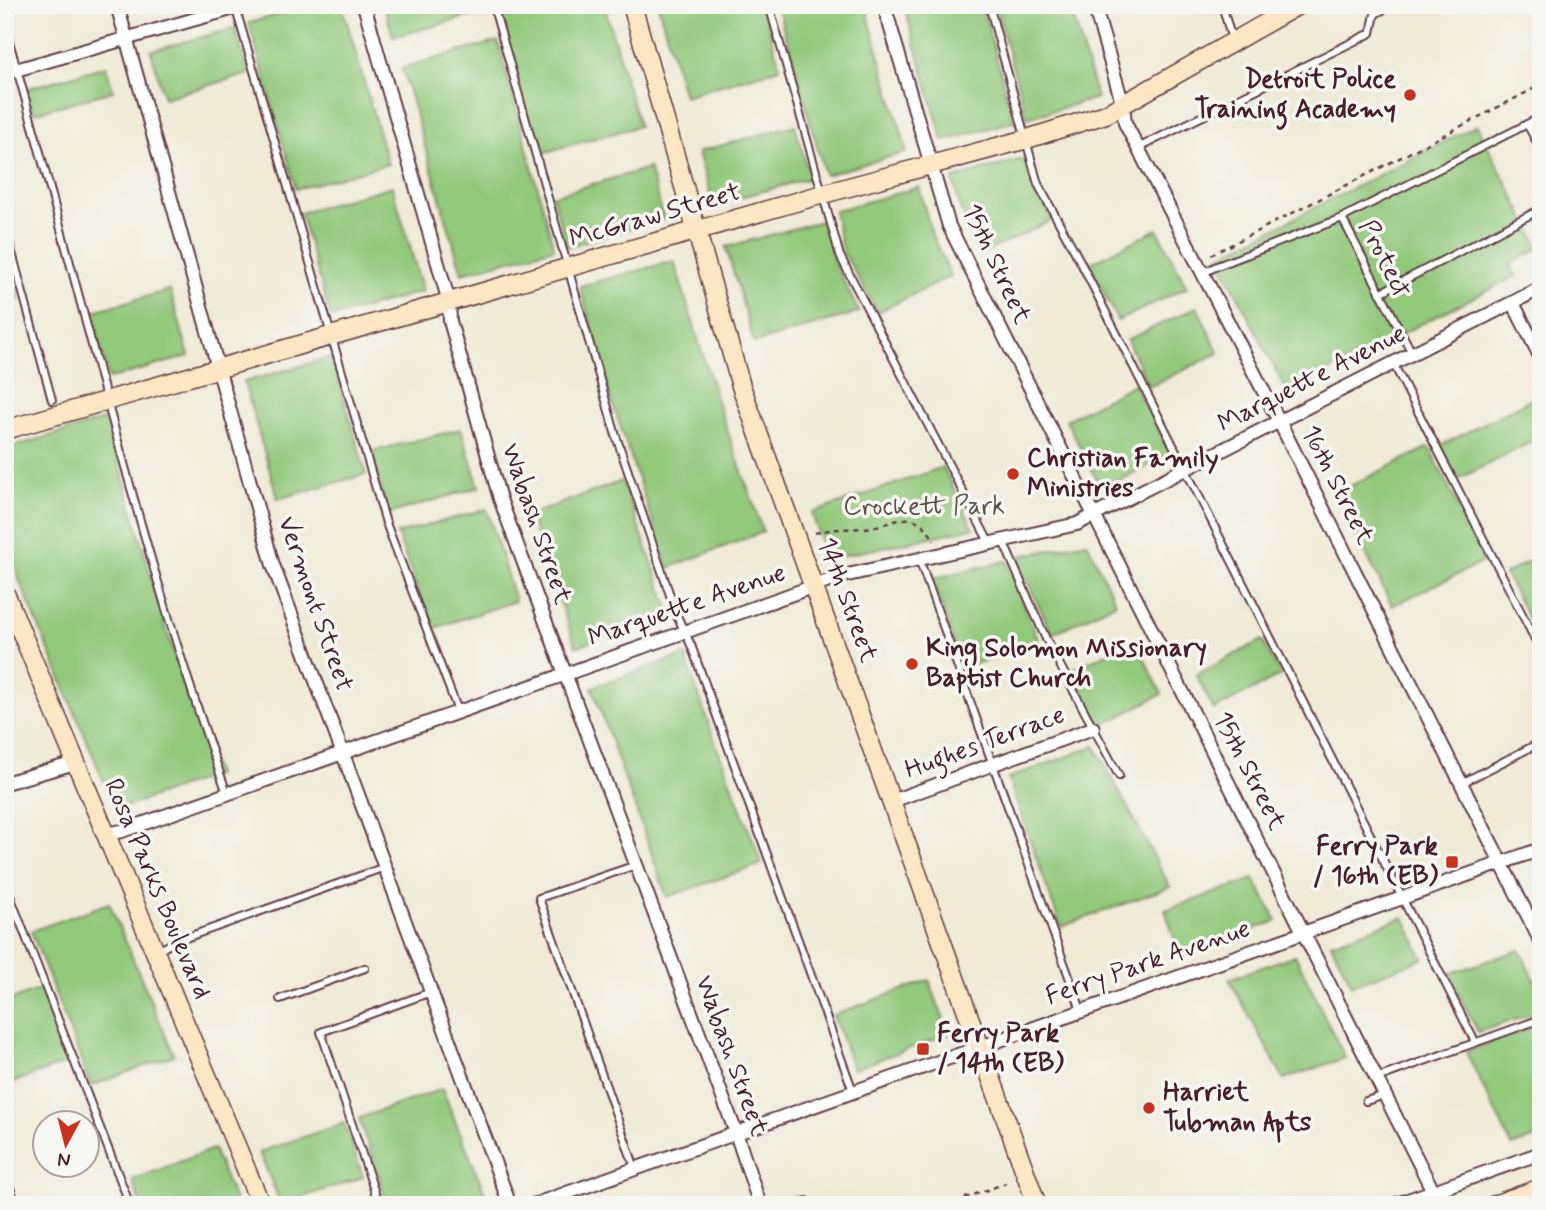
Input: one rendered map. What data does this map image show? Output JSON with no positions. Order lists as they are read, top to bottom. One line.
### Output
{"streets":{"street":["McGraw Street","15th Street","Marquette Avenue","16th Street","Wabash Street","14th Street","Vermont Street","Hughes Terrace","Rosa Parks Boulevard","Ferry Park Avenue"],"lane":["Protect"]},"crossings":[["McGraw Street","15th Street"],["McGraw Street","16th Street"],["McGraw Street","Wabash Street"],["McGraw Street","14th Street"],["McGraw Street","Vermont Street"],["Protect","Marquette Avenue"],["15th Street","Marquette Avenue"],["15th Street","Ferry Park Avenue"],["Marquette Avenue","16th Street"],["Marquette Avenue","Wabash Street"],["Marquette Avenue","14th Street"],["Marquette Avenue","Vermont Street"],["Marquette Avenue","Rosa Parks Boulevard"],["16th Street","Ferry Park Avenue"],["Wabash Street","Ferry Park Avenue"],["14th Street","Hughes Terrace"],["14th Street","Ferry Park Avenue"]],"parks":["Crockett Park"],"places":{"other":["Detroit Police Training Academy","Christian Family Ministries","King Solomon Missionary Baptist Church","Harriet Tubman Apts"],"transit":["Ferry Park / 16th (EB)","Ferry Park / 14th (EB)"]},"north":"bottom"}
